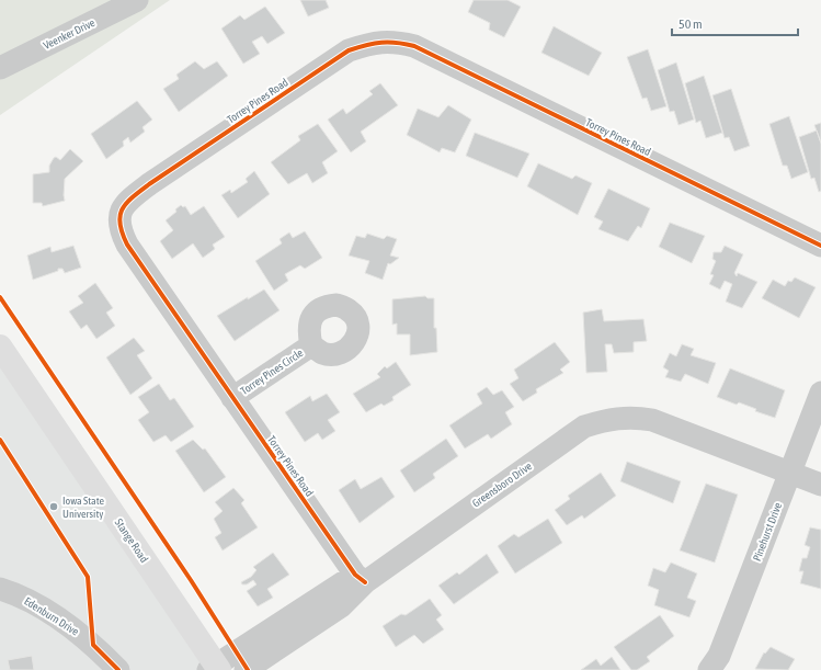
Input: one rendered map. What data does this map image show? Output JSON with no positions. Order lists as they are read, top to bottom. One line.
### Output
{"streets":{"main road":["Stange Road"],"street":["Veenker Drive","Torrey Pines Road","Torrey Pines Circle","Greensboro Drive","Pinehurst Drive","Edenburn Drive"]},"crossings":[["Torrey Pines Road","Torrey Pines Circle"],["Torrey Pines Road","Greensboro Drive"],["Greensboro Drive","Pinehurst Drive"],["Greensboro Drive","Stange Road"]],"places":["Iowa State University"],"scale_bar":"50 m"}
